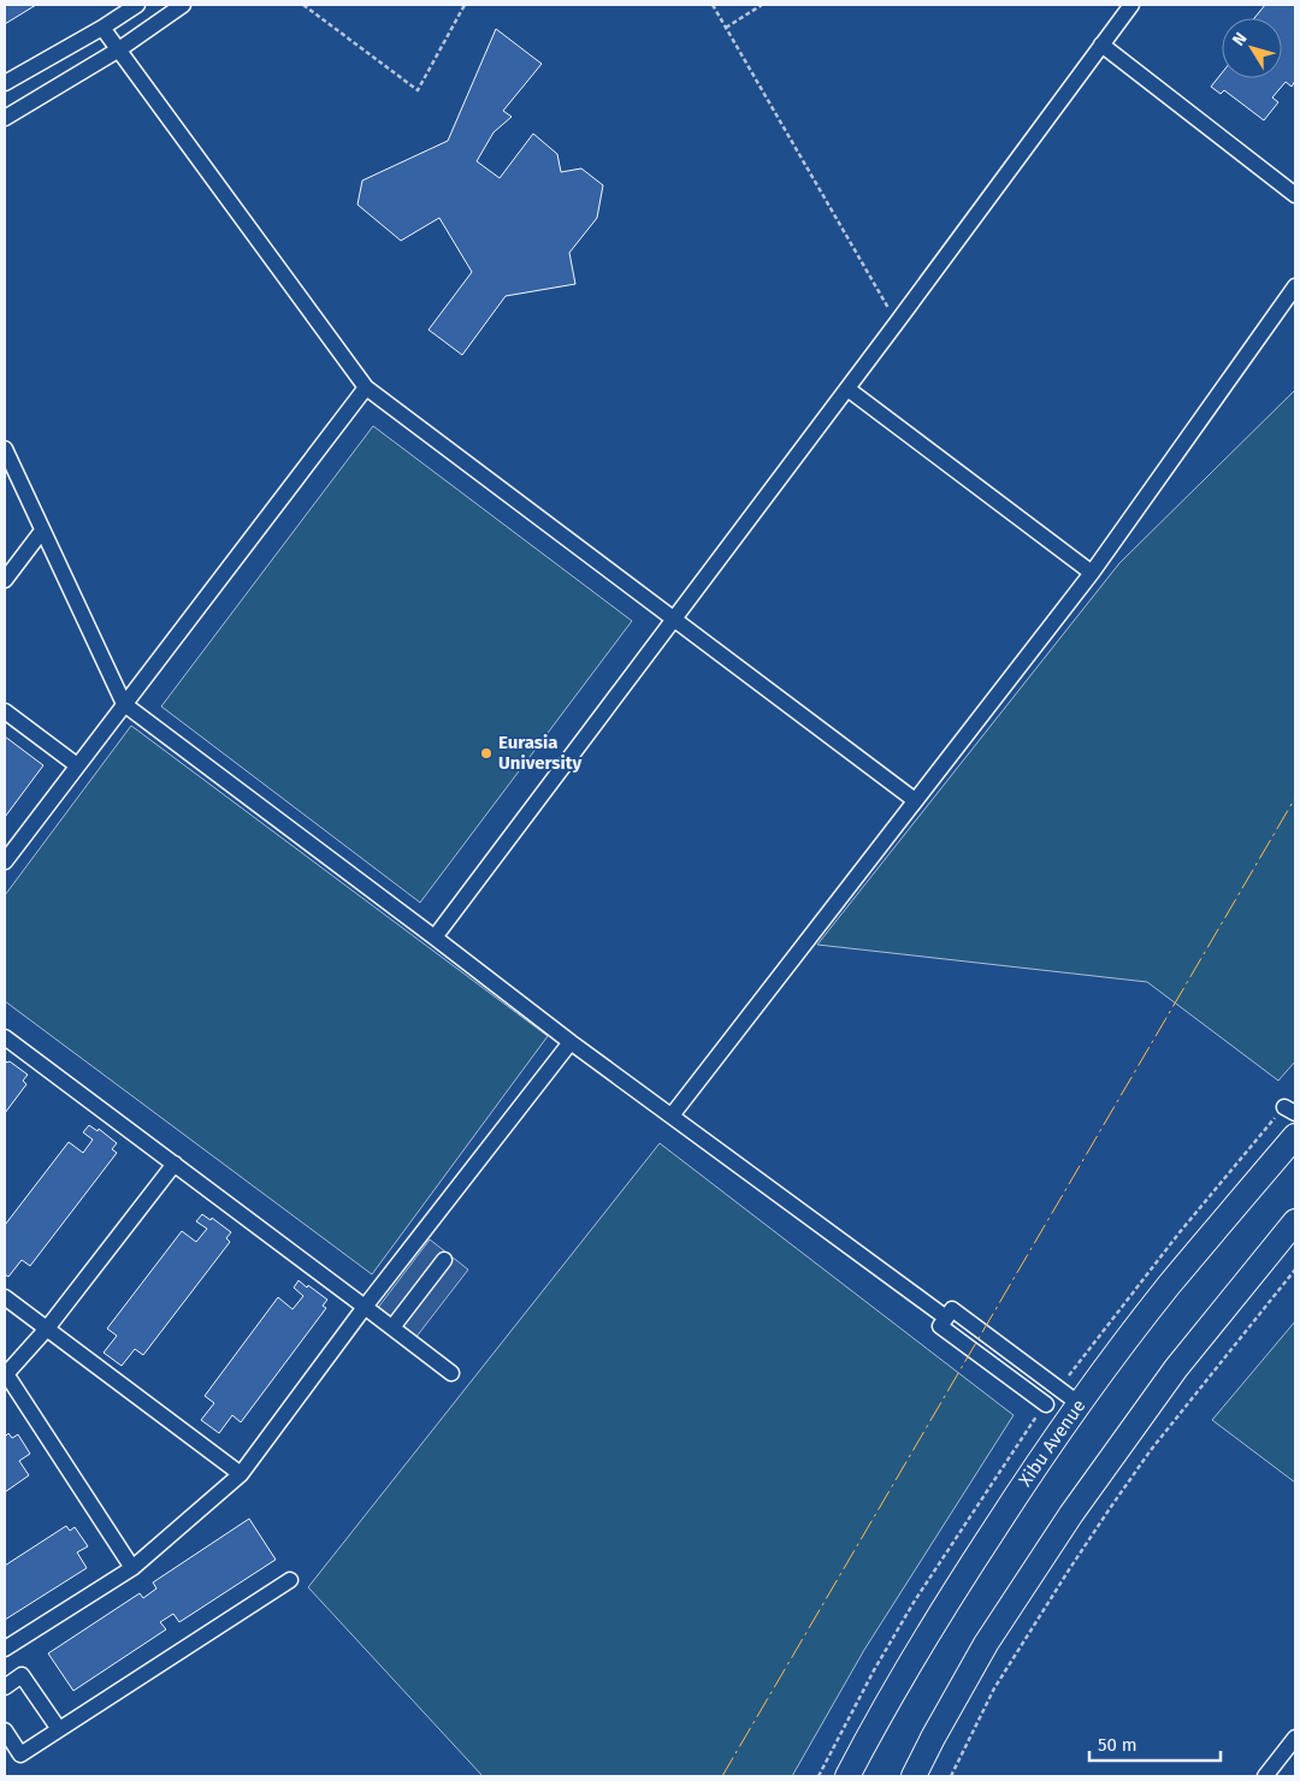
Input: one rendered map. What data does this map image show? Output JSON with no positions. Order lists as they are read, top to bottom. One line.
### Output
{"streets":{"main road":["Xibu Avenue"]},"places":["Eurasia University"],"scale_bar":"50 m","north":"top left"}
